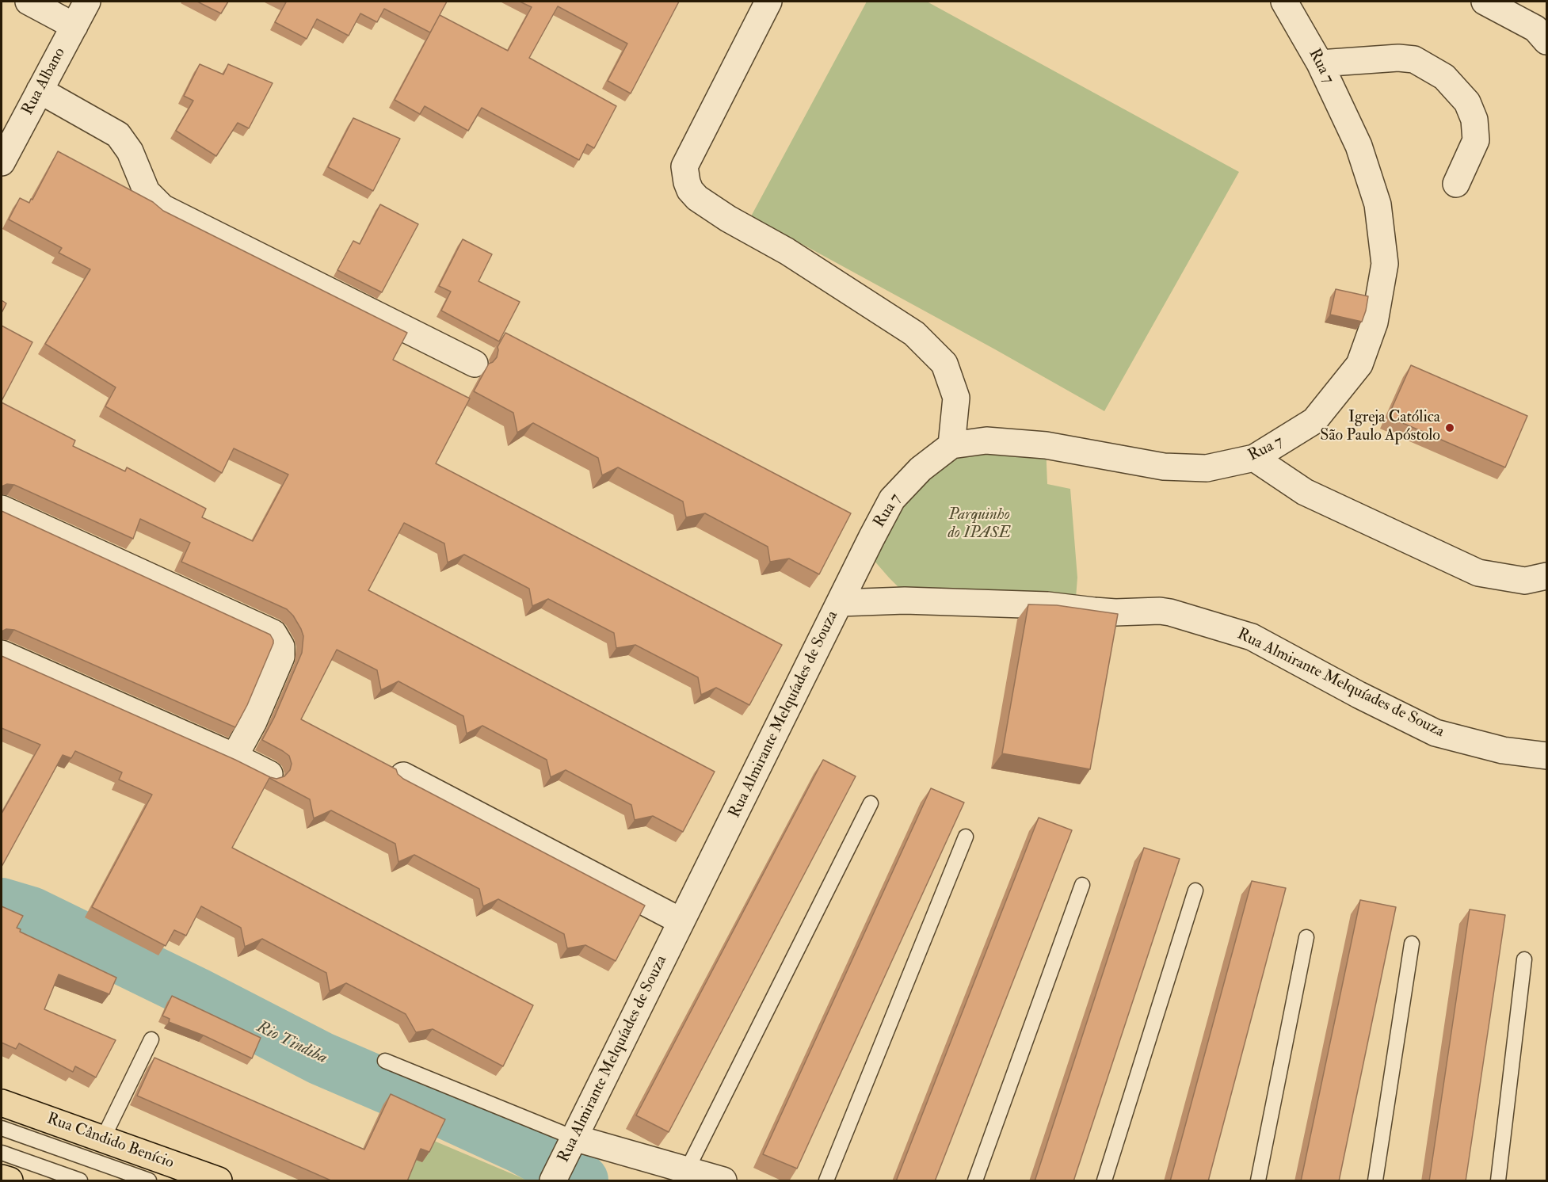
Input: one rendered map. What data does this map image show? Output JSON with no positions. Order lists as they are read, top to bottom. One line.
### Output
{"streets":{"main road":["Rua Cândido Benício"],"street":["Rua 7","Rua Albano","Rua Almirante Melquíades de Souza"]},"crossings":[["Rua 7","Rua Almirante Melquíades de Souza"]],"water":["Rio Tindiba"],"parks":["Parquinho do IPASE"],"places":["Igreja Católica São Paulo Apóstolo"]}
